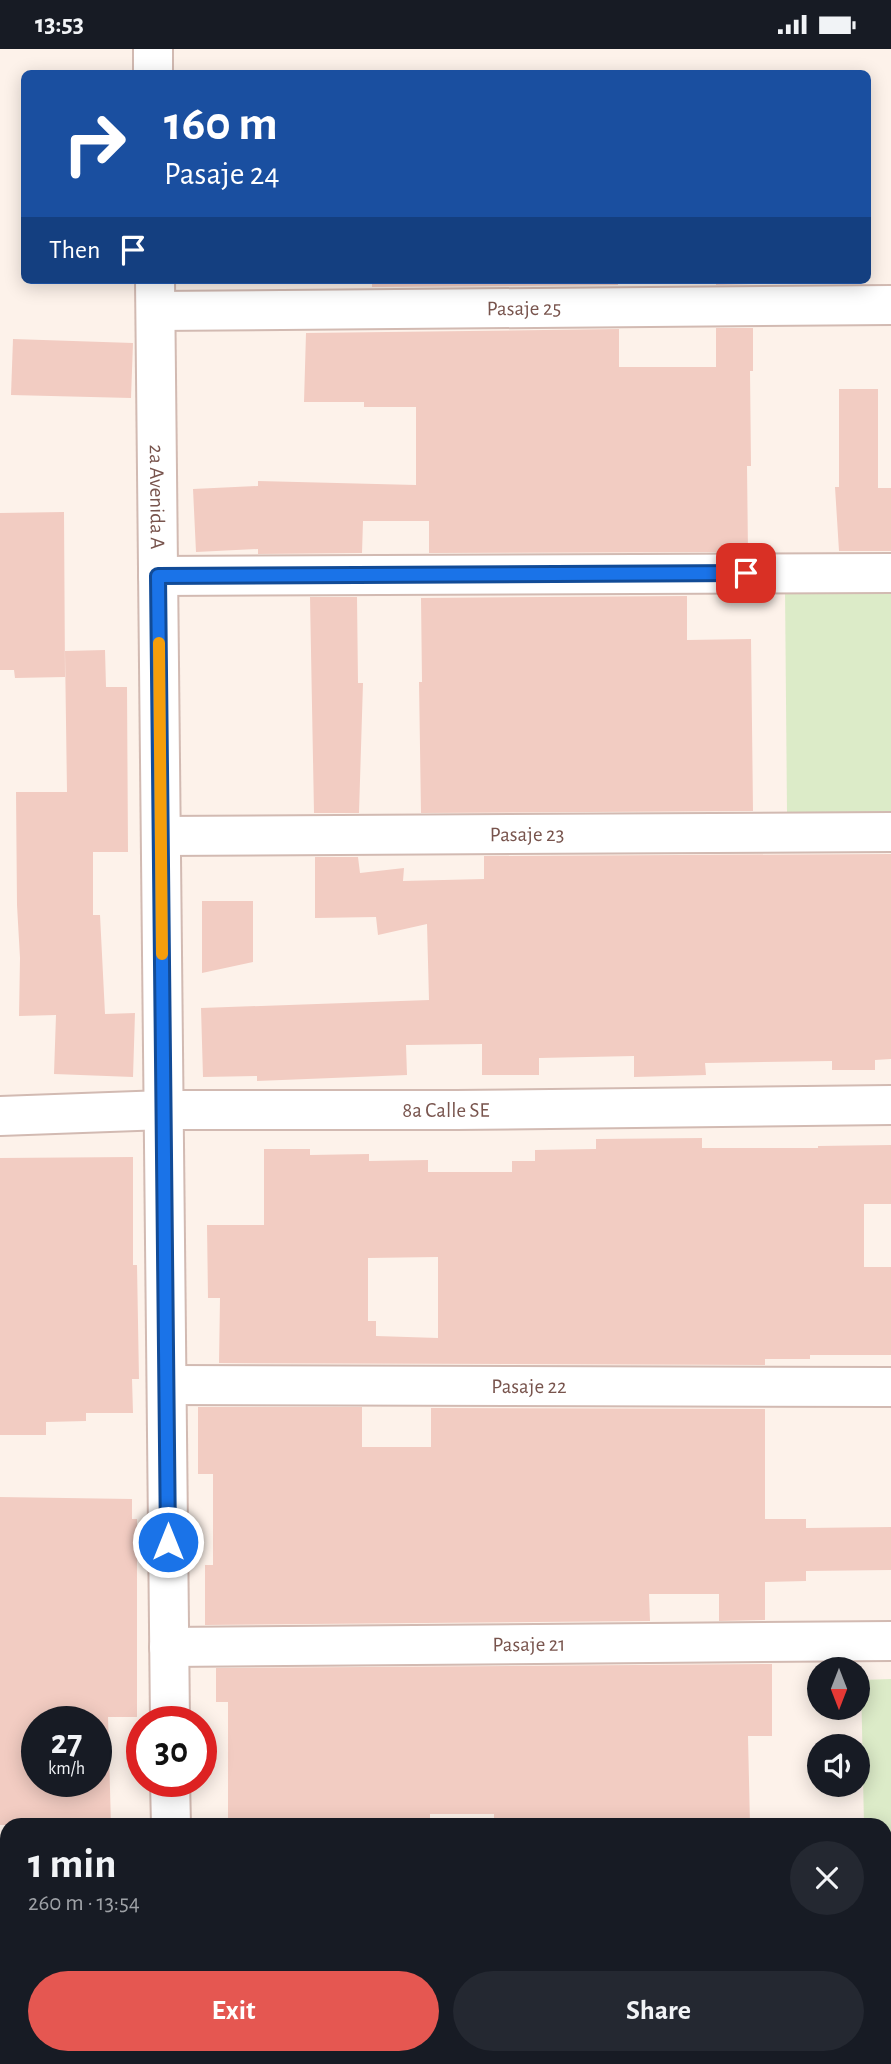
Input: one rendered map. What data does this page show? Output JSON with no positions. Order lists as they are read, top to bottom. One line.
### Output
{"streets":{"street":["Pasaje 25","2a Avenida A","Pasaje 23","8a Calle SE","Pasaje 22","Pasaje 21"]},"crossings":[["Pasaje 25","2a Avenida A"],["2a Avenida A","Pasaje 23"],["2a Avenida A","8a Calle SE"],["2a Avenida A","Pasaje 22"],["2a Avenida A","Pasaje 21"]],"north":"bottom","page":{"status":"13:53","turn":["160 m","Pasaje 24"],"then":"Then","speed":"27 km/h","limit":"30","heading":["1 min","260 m · 13:54"],"buttons":["Exit","Share"]}}
